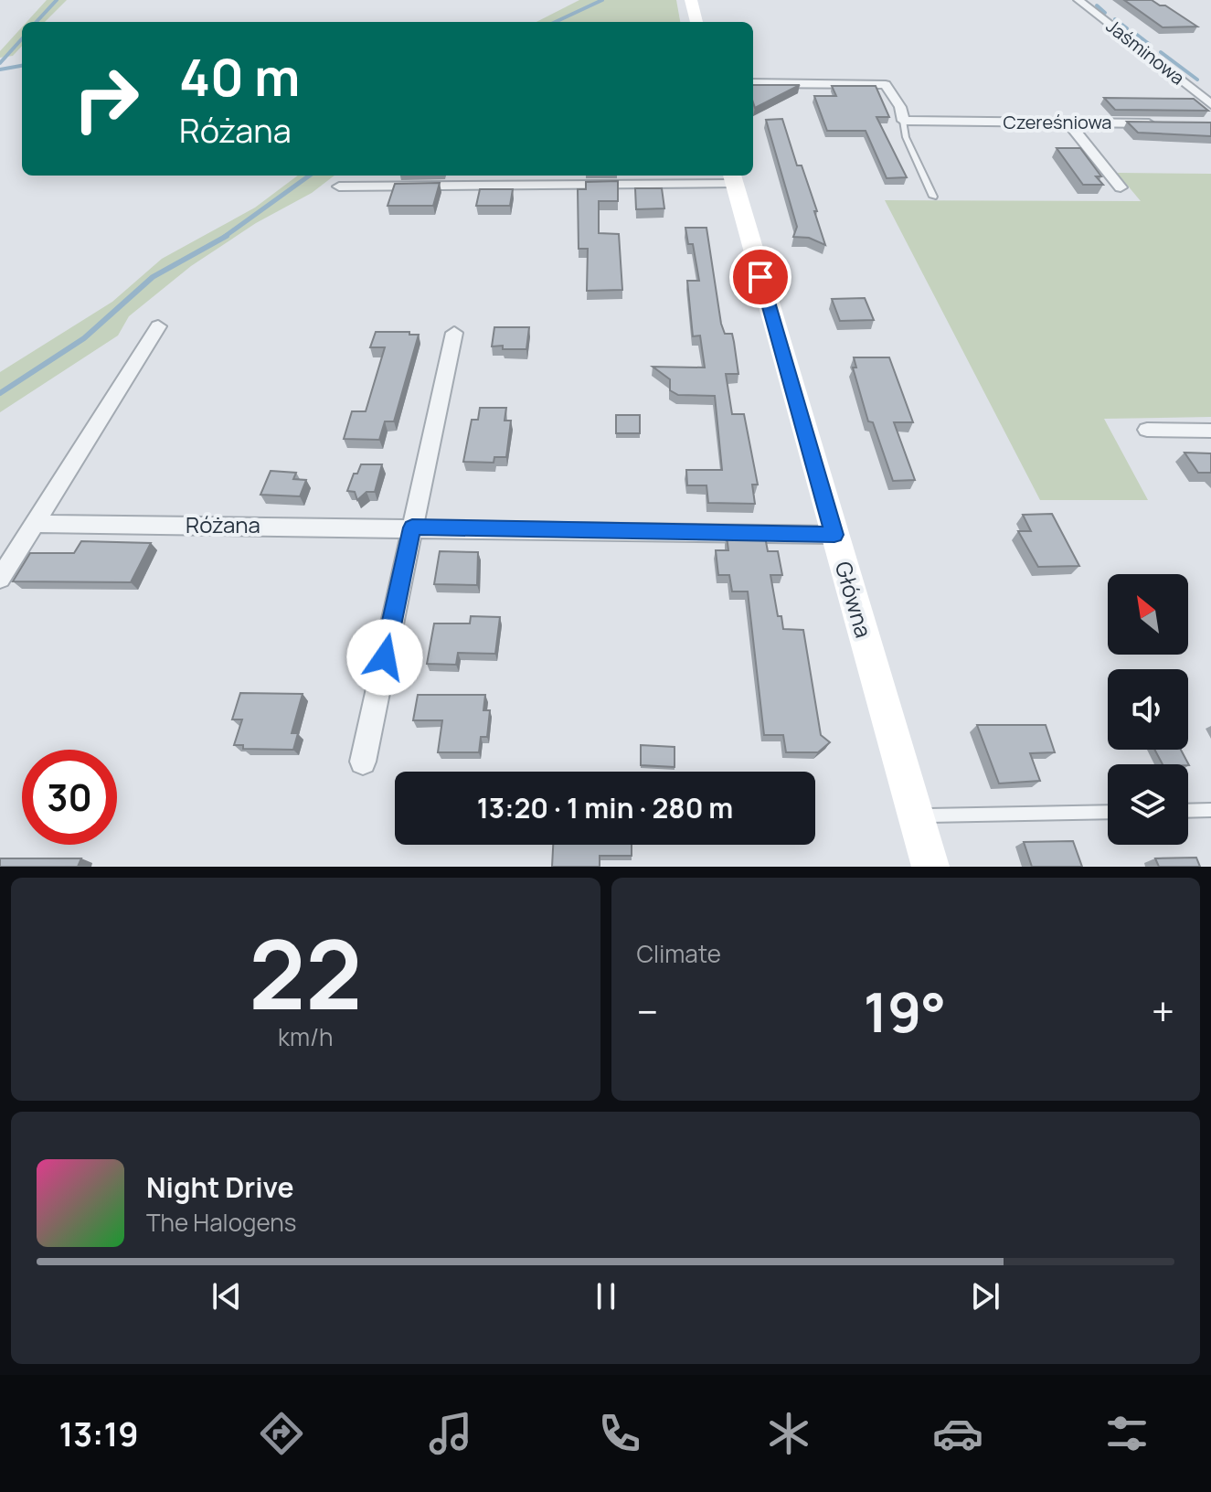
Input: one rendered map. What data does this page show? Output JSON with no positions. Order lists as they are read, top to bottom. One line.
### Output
{"streets":{"street":["Jaśminowa","Czereśniowa","Różana","Główna"]},"crossings":[["Różana","Główna"]],"north":"top left","page":{"turn":["40 m","Różana"],"limit":"30","trip":"13:20 · 1 min · 280 m","tile":[["22","km/h"],"Climate"],"heat":["−","19°","+"],"song":["Night Drive","The Halogens"],"tabs":"13:19"}}
